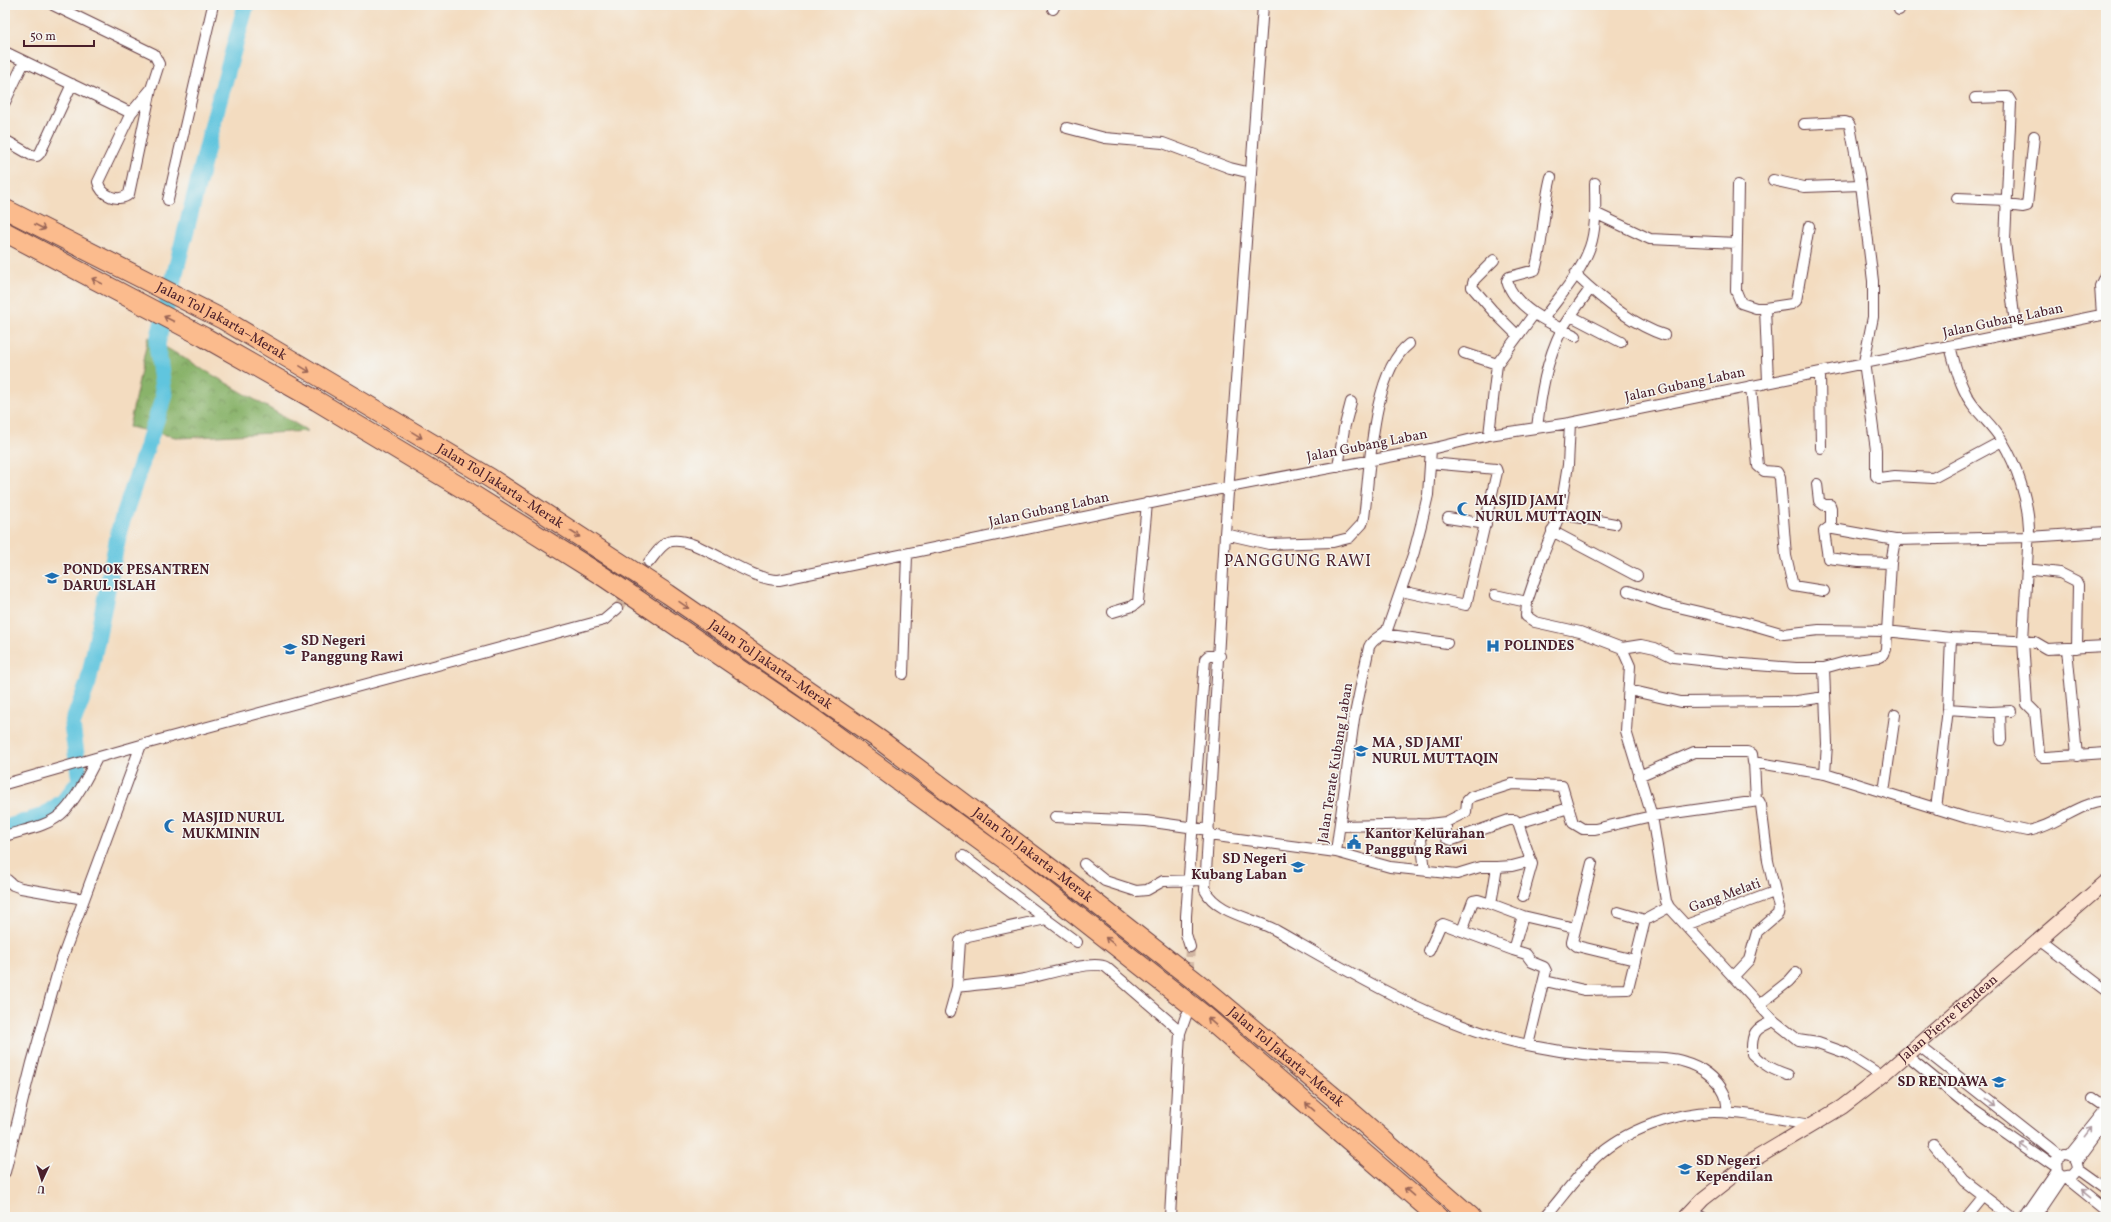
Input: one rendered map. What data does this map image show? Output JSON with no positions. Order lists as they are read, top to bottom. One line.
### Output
{"streets":{"highway":["Jalan Tol Jakarta–Merak"],"street":["Jalan Gubang Laban","Jalan Terate Kubang Laban","Gang Melati","Jalan Pierre Tendean"]},"districts":["PANGGUNG RAWI"],"places":{"mosque":["MASJID JAMI' NURUL MUTTAQIN","MASJID NURUL MUKMININ"],"school or university":["PONDOK PESANTREN DARUL ISLAH","SD Negeri Panggung Rawi","MA , SD JAMI' NURUL MUTTAQIN","SD Negeri Kubang Laban","SD RENDAWA","SD Negeri Kependilan"],"hospital":["POLINDES"],"public building":["Kantor Kelurahan Panggung Rawi"]},"scale_bar":"50 m","north":"bottom"}
